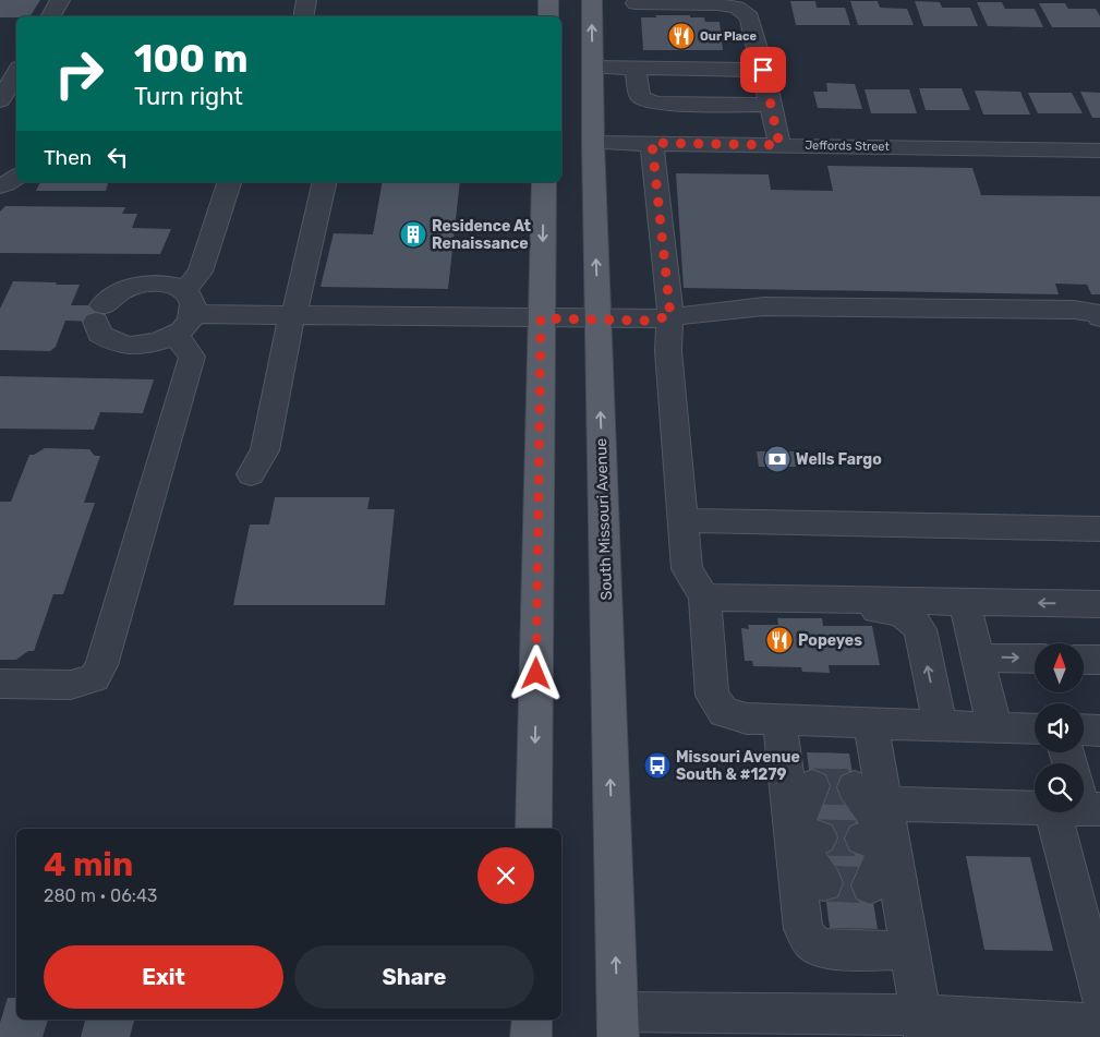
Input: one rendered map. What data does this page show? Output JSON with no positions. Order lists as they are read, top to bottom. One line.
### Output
{"streets":{"main road":["South Missouri Avenue"],"street":["Jeffords Street"]},"crossings":[["Jeffords Street","South Missouri Avenue"]],"places":{"restaurant":["Our Place","Popeyes"],"building":["Residence At Renaissance"],"bank":["Wells Fargo"],"bus stop":["Missouri Avenue South & #1279"]},"north":"top","page":{"turn":["100 m","Turn right"],"then":"Then","heading":["4 min","280 m · 06:43"],"buttons":["Exit","Share"]}}
